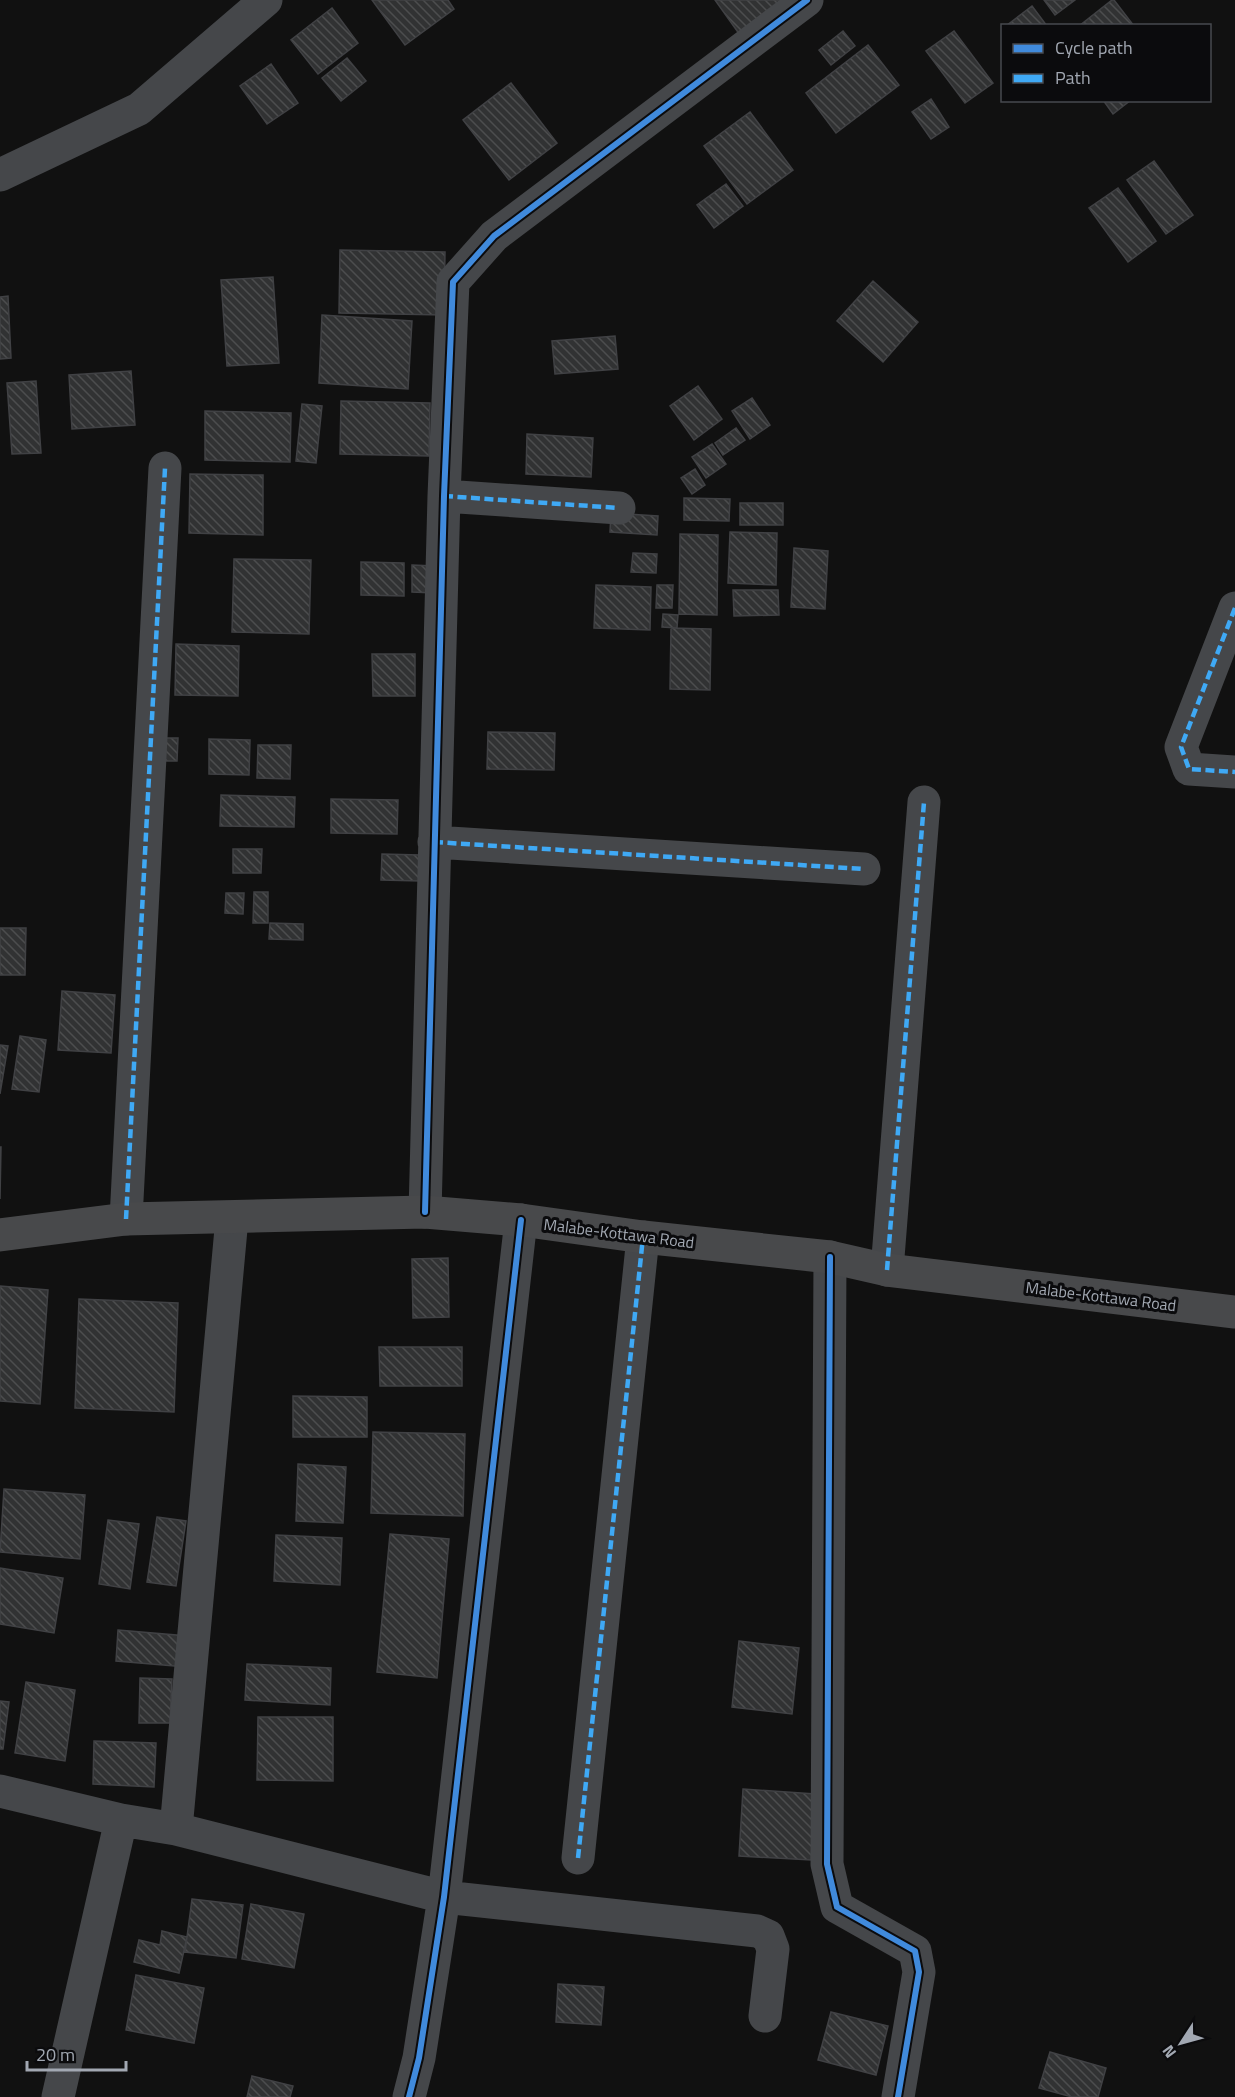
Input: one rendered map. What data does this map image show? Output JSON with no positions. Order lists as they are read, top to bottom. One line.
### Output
{"streets":{"main road":["Malabe-Kottawa Road"]},"legend":["Cycle path","Path"],"scale_bar":"20 m","north":"bottom left"}
